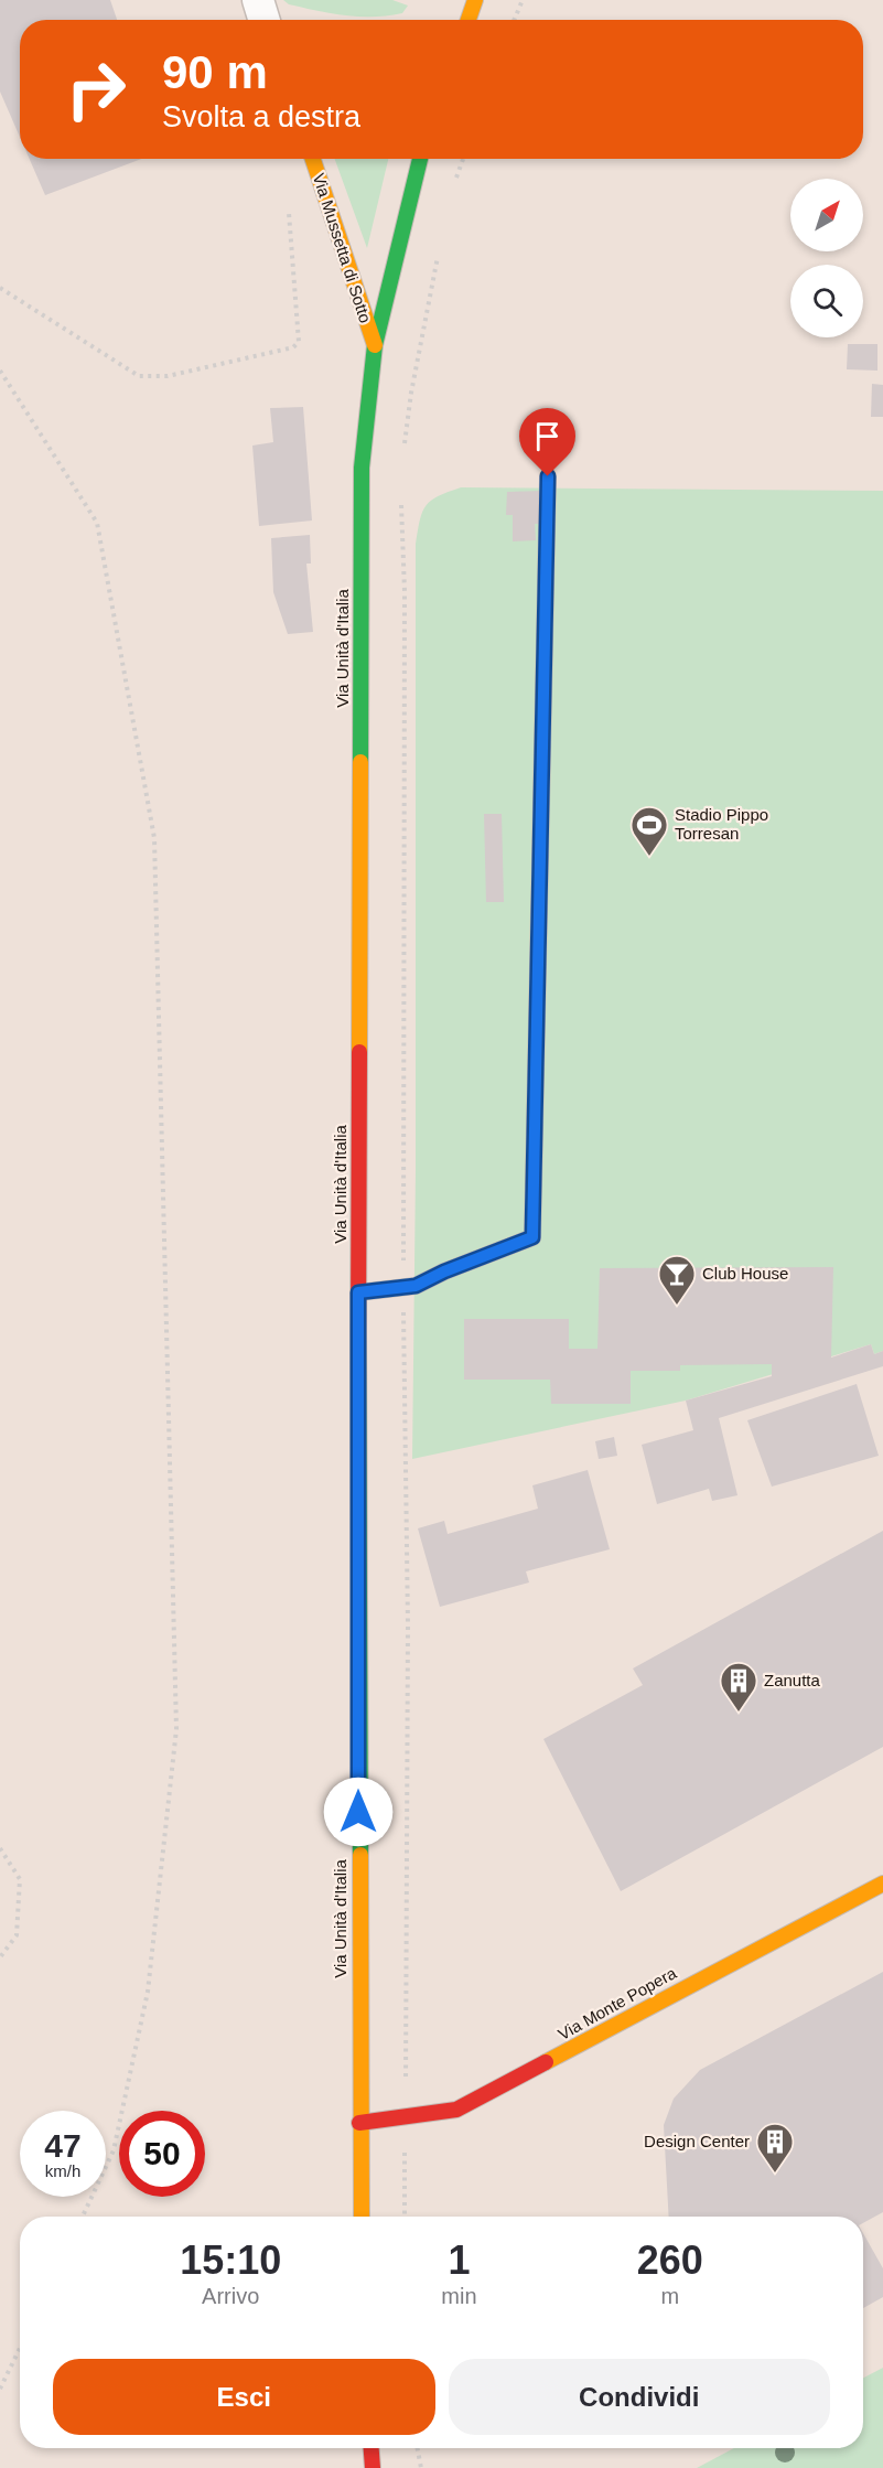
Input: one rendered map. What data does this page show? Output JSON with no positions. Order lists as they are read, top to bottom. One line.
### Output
{"streets":{"main road":["Via Mussetta di Sotto","Via Unità d'Italia","Via Monte Popera"]},"crossings":[["Via Mussetta di Sotto","Via Unità d'Italia"],["Via Unità d'Italia","Via Monte Popera"]],"places":{"sports":["Stadio Pippo Torresan"],"bar":["Club House"],"building":["Zanutta","Design Center"]},"north":"top right","page":{"turn":["90 m","Svolta a destra"],"speed":"47 km/h","limit":"50","eta":["15:10","Arrivo","1","min","260","m"],"buttons":["Esci","Condividi"]}}
